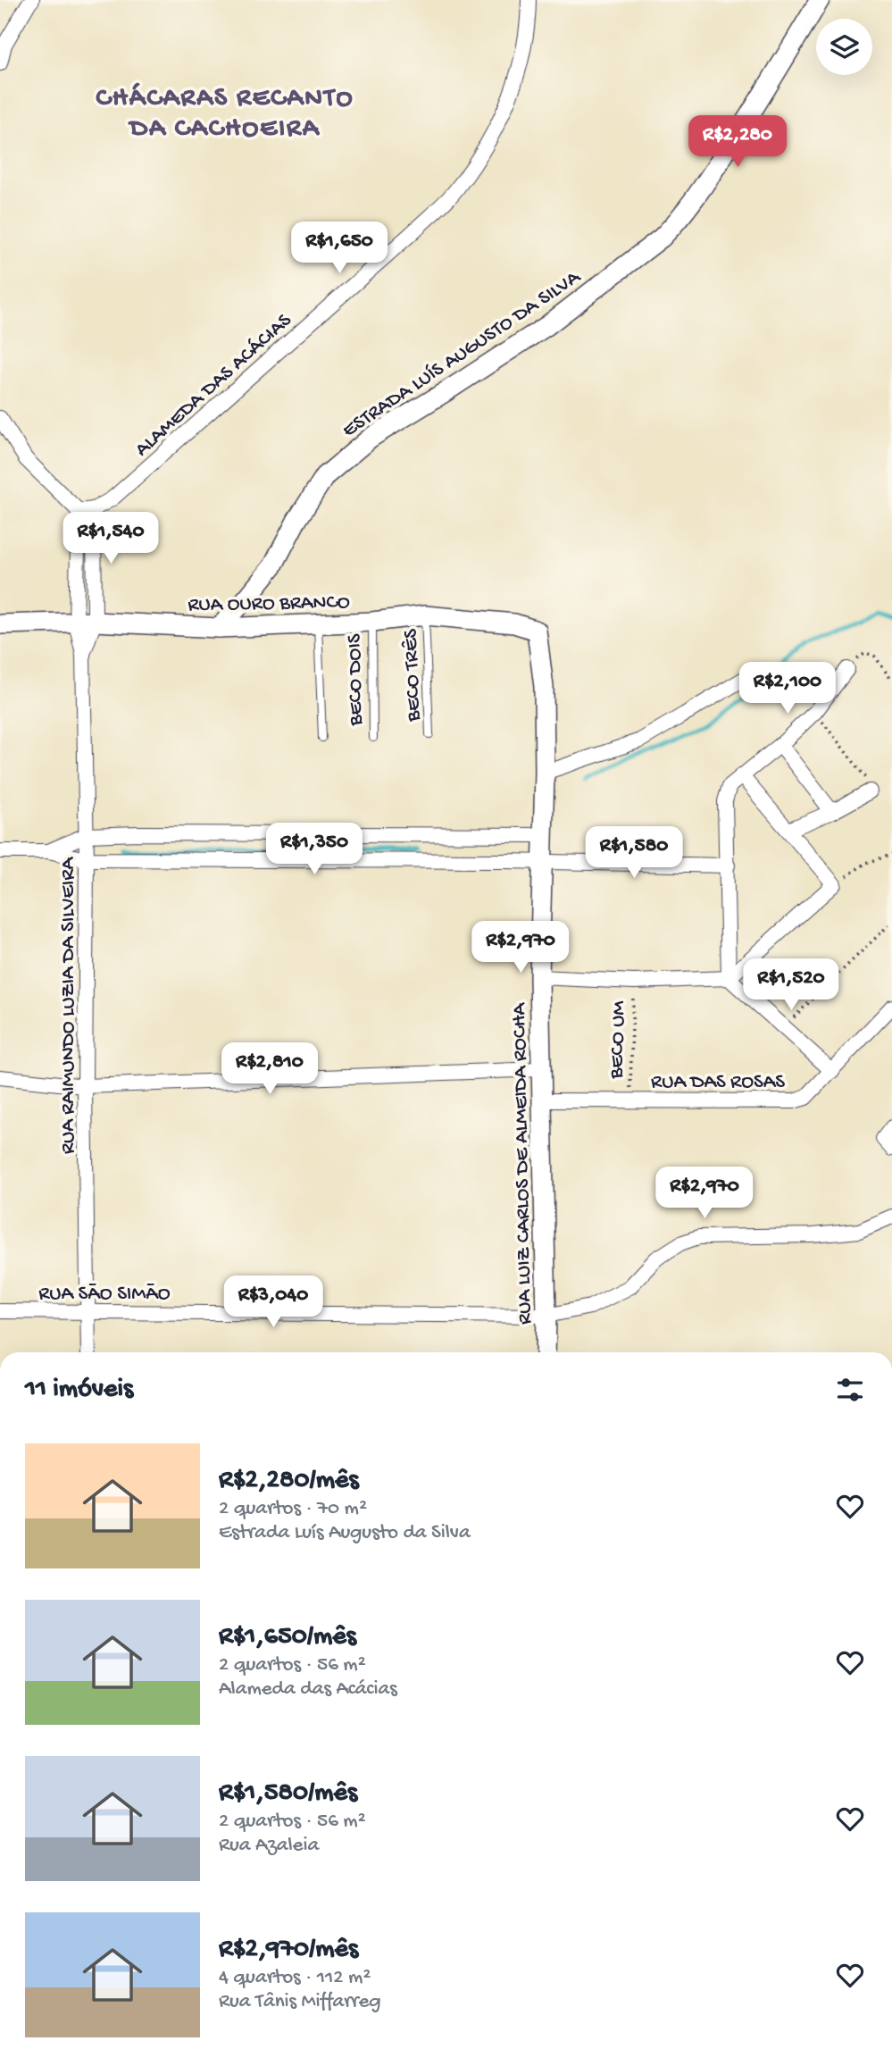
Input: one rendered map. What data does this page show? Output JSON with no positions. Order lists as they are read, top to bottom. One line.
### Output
{"streets":{"street":["ESTRADA LUÍS AUGUSTO DA SILVA","ALAMEDA DAS ACÁCIAS","RUA OURO BRANCO","RUA RAIMUNDO LUZIA DA SILVEIRA","RUA DAS ROSAS","RUA LUIZ CARLOS DE ALMEIDA ROCHA","RUA SÃO SIMÃO"],"lane":["BECO TRÊS","BECO DOIS"],"path":["BECO UM"]},"crossings":[["ESTRADA LUÍS AUGUSTO DA SILVA","RUA OURO BRANCO"],["ALAMEDA DAS ACÁCIAS","RUA RAIMUNDO LUZIA DA SILVEIRA"],["RUA OURO BRANCO","BECO TRÊS"],["RUA OURO BRANCO","BECO DOIS"],["RUA OURO BRANCO","RUA RAIMUNDO LUZIA DA SILVEIRA"],["RUA OURO BRANCO","RUA LUIZ CARLOS DE ALMEIDA ROCHA"],["RUA RAIMUNDO LUZIA DA SILVEIRA","RUA SÃO SIMÃO"],["BECO UM","RUA DAS ROSAS"],["RUA DAS ROSAS","RUA LUIZ CARLOS DE ALMEIDA ROCHA"],["RUA LUIZ CARLOS DE ALMEIDA ROCHA","RUA SÃO SIMÃO"]],"districts":["CHÁCARAS RECANTO DA CACHOEIRA"],"page":{"price":["R$2,280","R$1,650","R$1,540","R$2,100","R$1,350","R$1,580","R$2,970","R$1,520","R$2,810","R$2,970","R$3,040"],"heading":"11 imóveis","list":[{"name":"R$2,280/mês","note":"2 quartos · 70 m² · Estrada Luís Augusto da Silva"},{"name":"R$1,650/mês","note":"2 quartos · 56 m² · Alameda das Acácias"},{"name":"R$1,580/mês","note":"2 quartos · 56 m² · Rua Azaleia"},{"name":"R$2,970/mês","note":"4 quartos · 112 m² · Rua Tânis Miffarreg"}]}}
